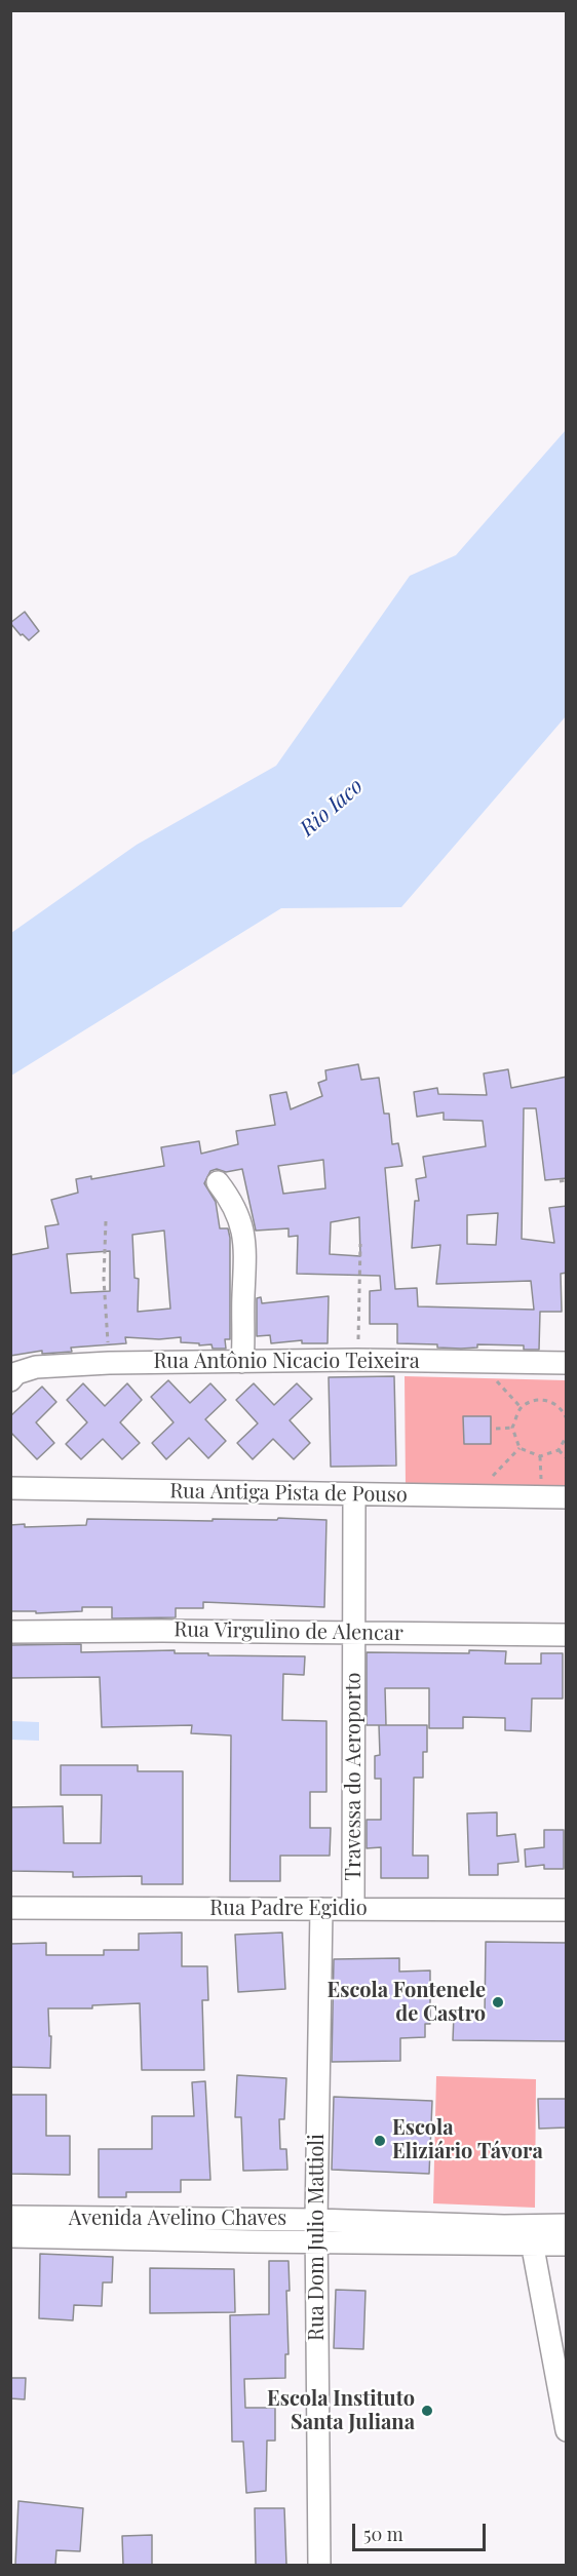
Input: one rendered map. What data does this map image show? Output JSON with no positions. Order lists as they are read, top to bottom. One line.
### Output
{"streets":{"street":["Rua Antônio Nicacio Teixeira","Rua Antiga Pista de Pouso","Rua Virgulino de Alencar","Travessa do Aeroporto","Rua Padre Egidio","Avenida Avelino Chaves","Rua Dom Julio Mattioli"]},"crossings":[["Rua Antiga Pista de Pouso","Travessa do Aeroporto"],["Rua Virgulino de Alencar","Travessa do Aeroporto"],["Travessa do Aeroporto","Rua Padre Egidio"],["Rua Padre Egidio","Rua Dom Julio Mattioli"],["Avenida Avelino Chaves","Rua Dom Julio Mattioli"]],"water":["Rio Iaco"],"places":["Escola Fontenele de Castro","Escola Eliziário Távora","Escola Instituto Santa Juliana"],"scale_bar":"50 m"}
